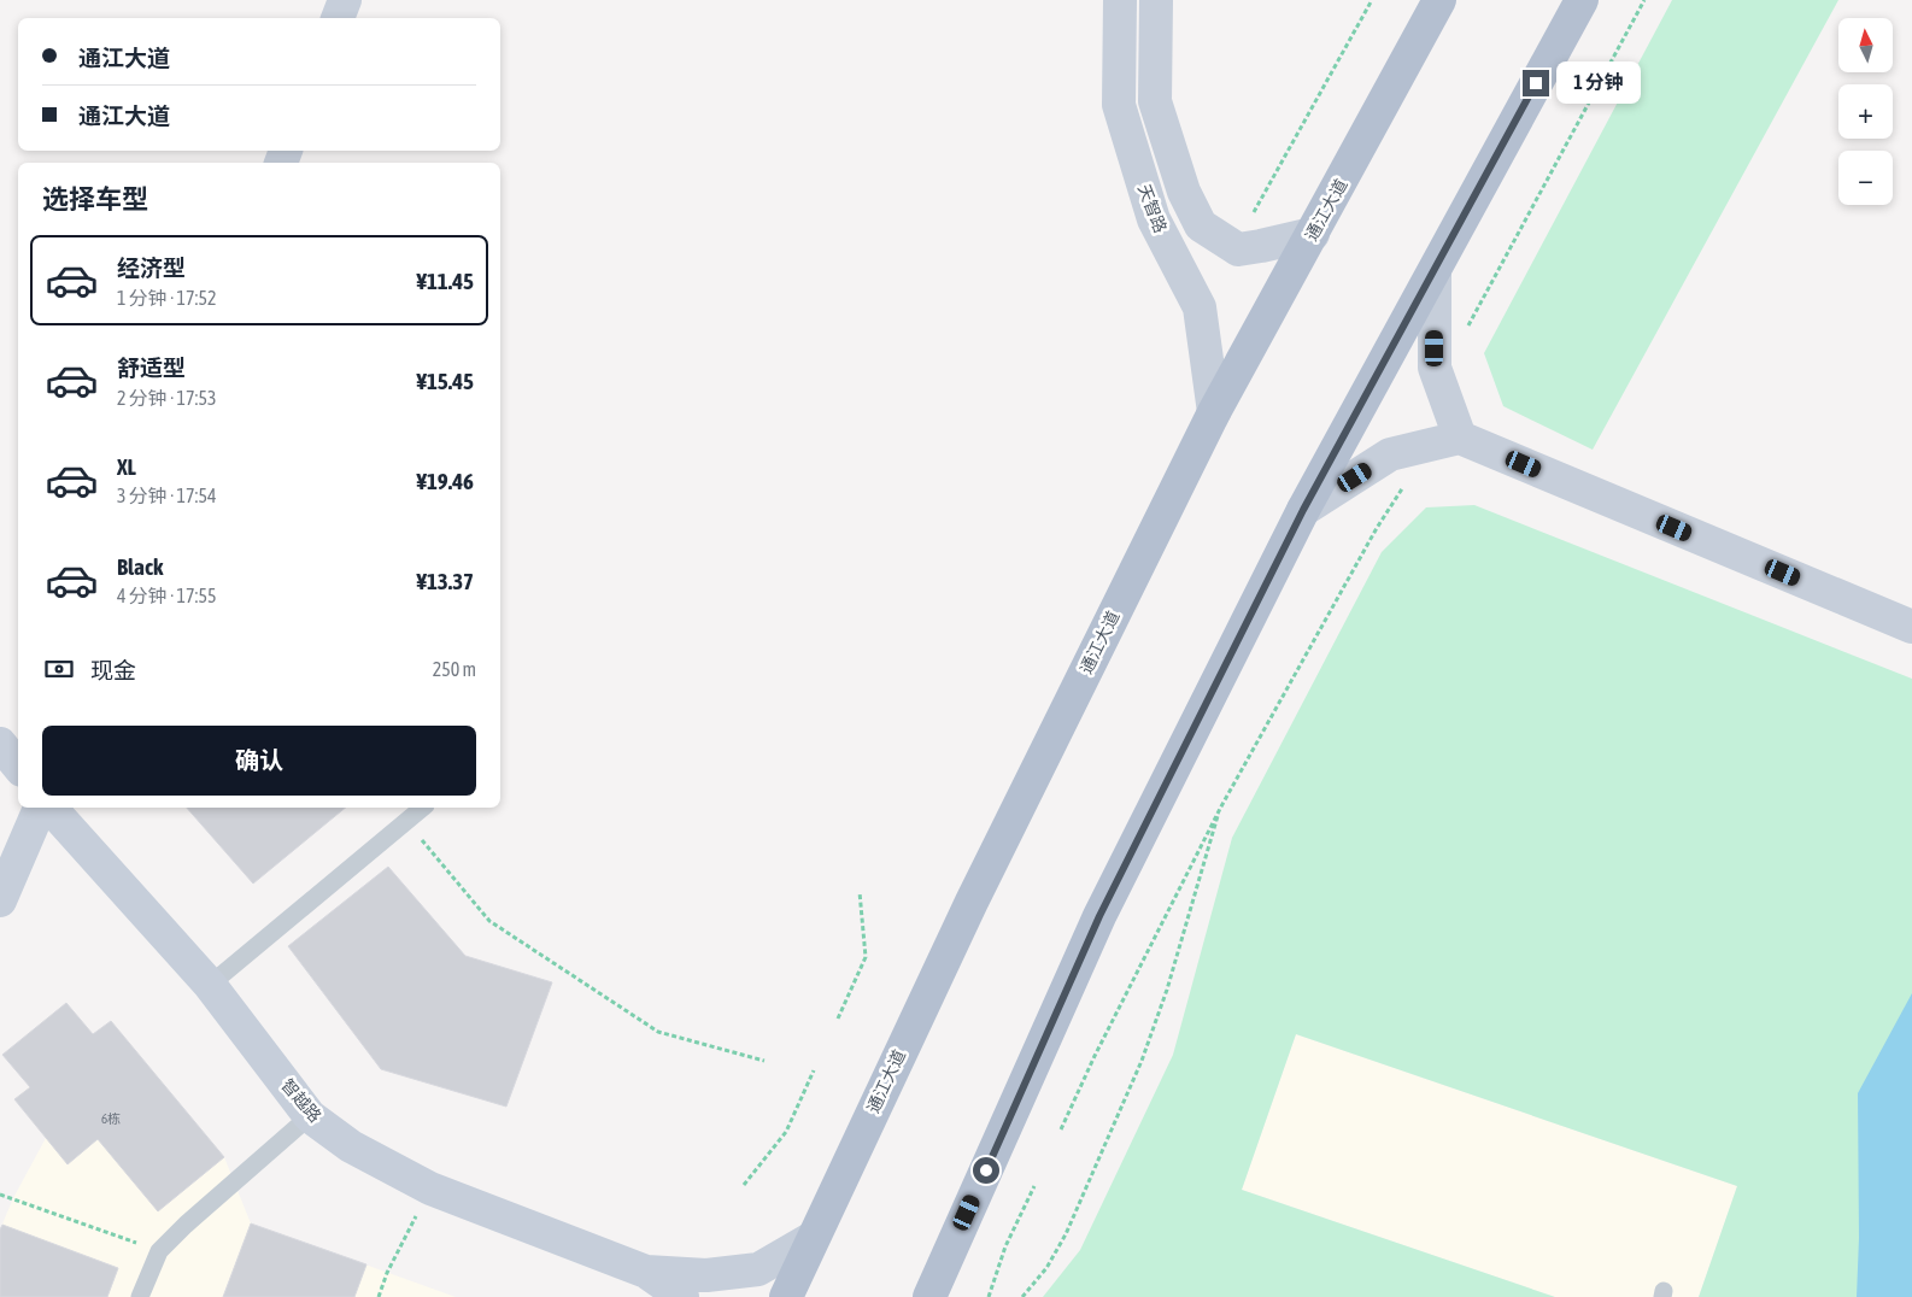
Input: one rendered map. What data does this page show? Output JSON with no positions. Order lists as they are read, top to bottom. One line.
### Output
{"streets":{"main road":["通江大道"],"street":["天智路","智越路"]},"crossings":[["天智路","通江大道"]],"house_numbers":["6栋"],"north":"top","page":{"map_buttons":["+","−"],"banner":["通江大道","通江大道"],"bubble":"1 分钟","heading":"选择车型","list":[{"name":"经济型","note":"1 分钟 · 17:52","value":"¥11.45"},{"name":"舒适型","note":"2 分钟 · 17:53","value":"¥15.45"},{"name":"XL","note":"3 分钟 · 17:54","value":"¥19.46"},{"name":"Black","note":"4 分钟 · 17:55","value":"¥13.37"}],"pay":["现金","250 m"],"buttons":"确认"}}
